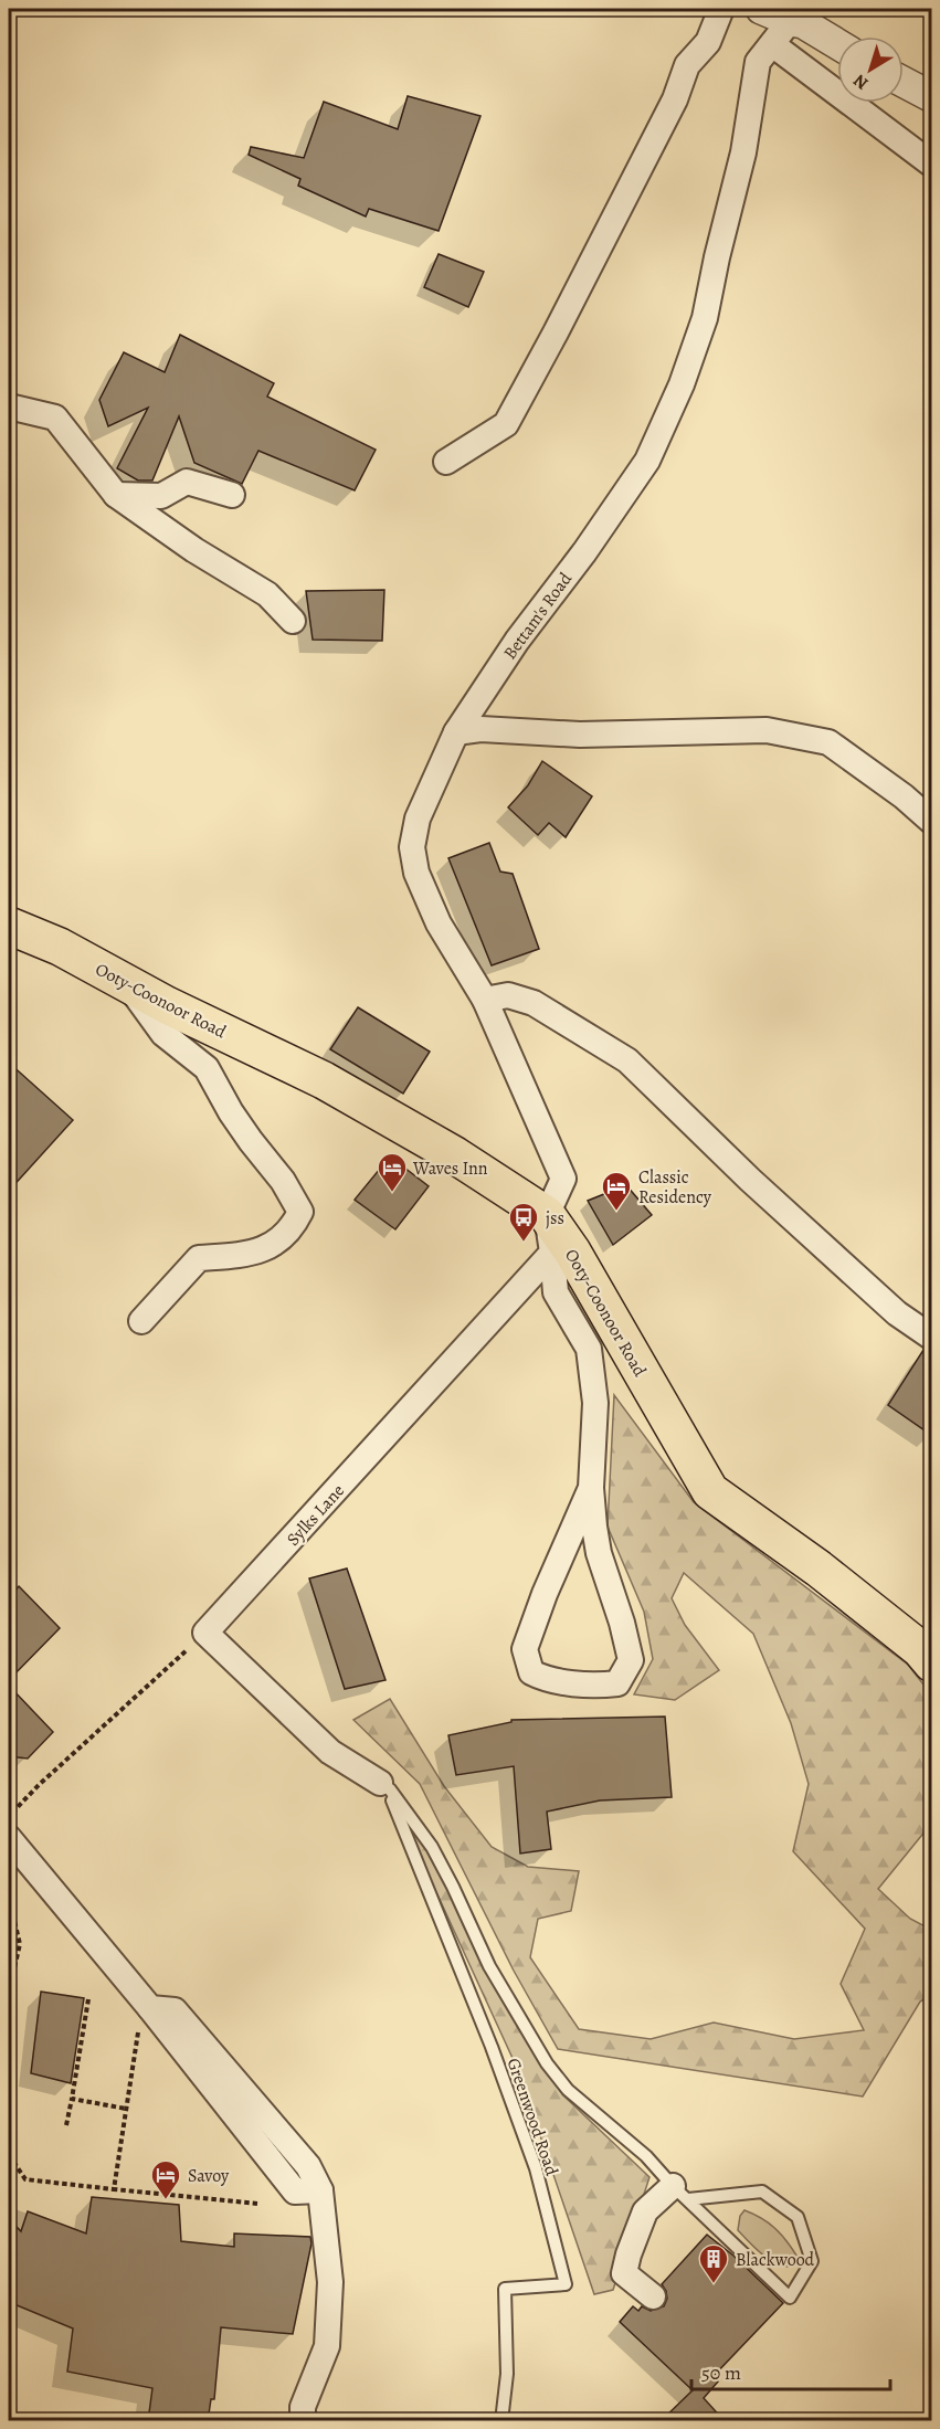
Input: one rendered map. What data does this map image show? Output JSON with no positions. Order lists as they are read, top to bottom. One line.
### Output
{"streets":{"highway":["Ooty-Coonoor Road"],"street":["Bettam's Road","Sylks Lane"],"lane":["Greenwood Road"]},"crossings":[["Bettam's Road","Ooty-Coonoor Road"]],"places":{"hotel":["Waves Inn","Classic Residency","Savoy"],"bus stop":["jss"],"building":["Blackwood"]},"scale_bar":"50 m","north":"bottom left"}
